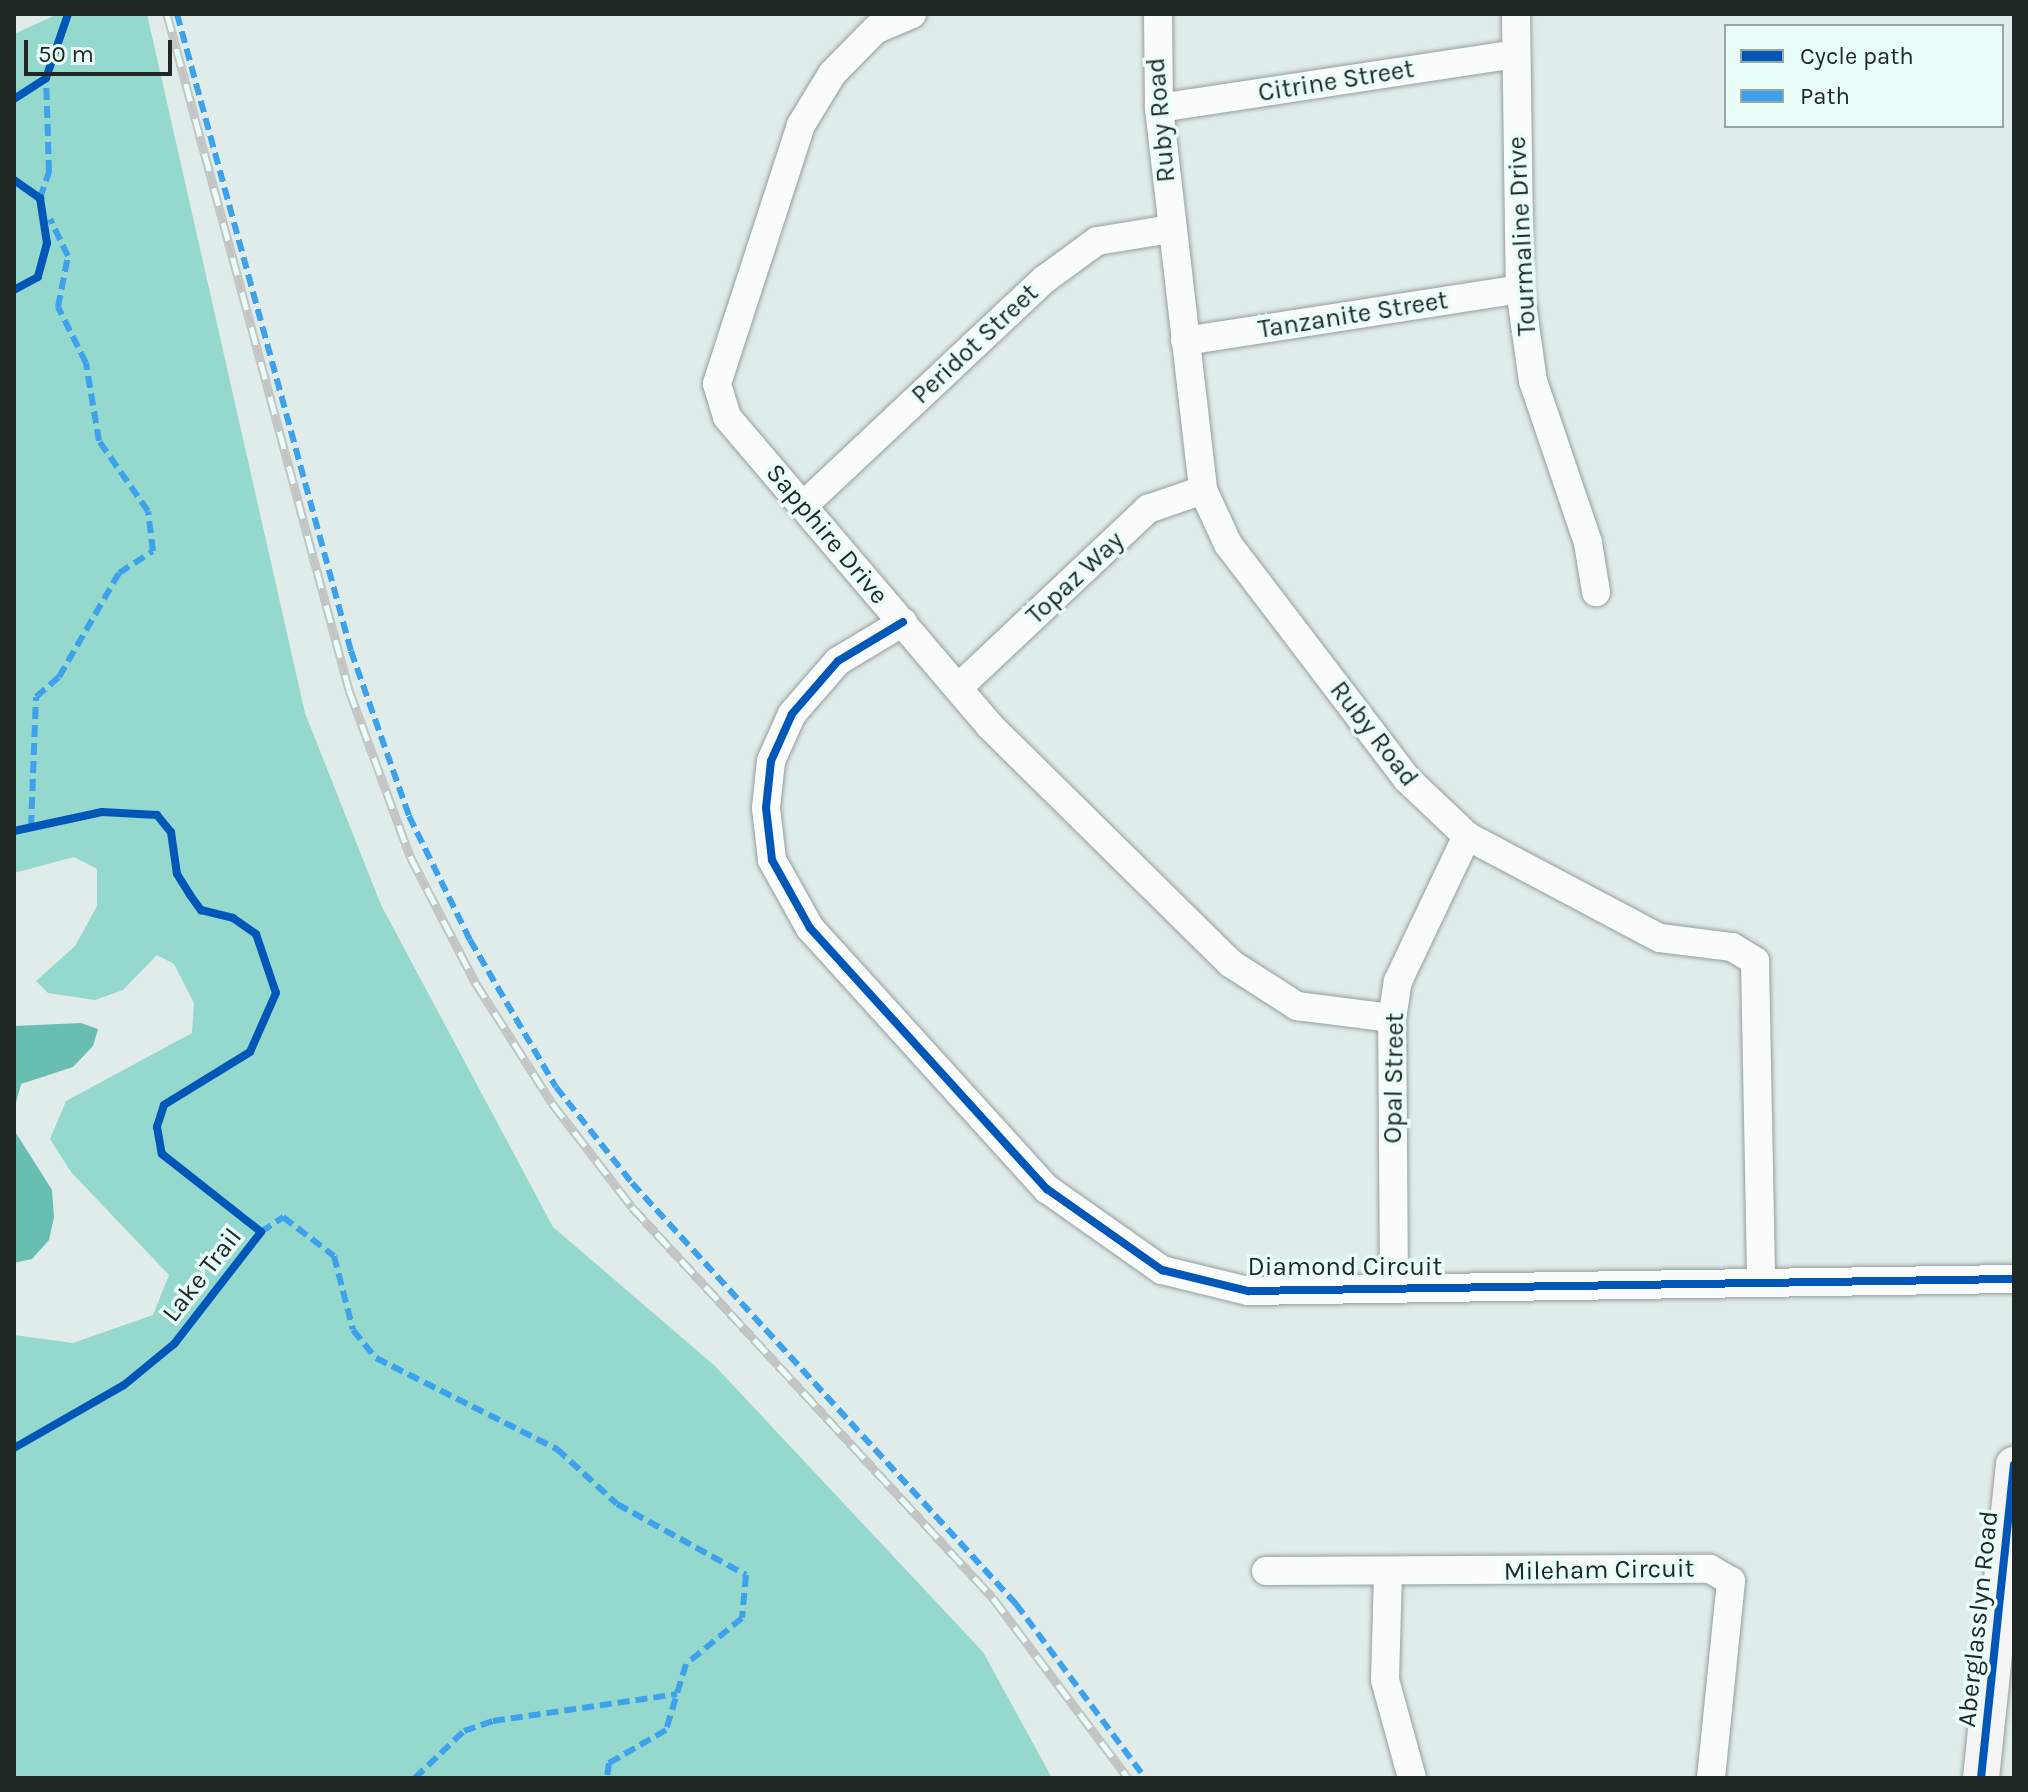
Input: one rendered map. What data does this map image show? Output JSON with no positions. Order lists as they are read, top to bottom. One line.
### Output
{"streets":{"main road":["Aberglasslyn Road"],"street":["Citrine Street","Ruby Road","Tourmaline Drive","Tanzanite Street","Peridot Street","Sapphire Drive","Topaz Way","Opal Street","Diamond Circuit","Mileham Circuit"],"cycle path":["Lake Trail"]},"crossings":[["Citrine Street","Ruby Road"],["Citrine Street","Tourmaline Drive"],["Ruby Road","Tanzanite Street"],["Ruby Road","Peridot Street"],["Ruby Road","Topaz Way"],["Ruby Road","Opal Street"],["Ruby Road","Diamond Circuit"],["Tourmaline Drive","Tanzanite Street"],["Peridot Street","Sapphire Drive"],["Sapphire Drive","Topaz Way"],["Sapphire Drive","Opal Street"],["Sapphire Drive","Diamond Circuit"],["Opal Street","Diamond Circuit"]],"legend":["Cycle path","Path"],"scale_bar":"50 m"}
